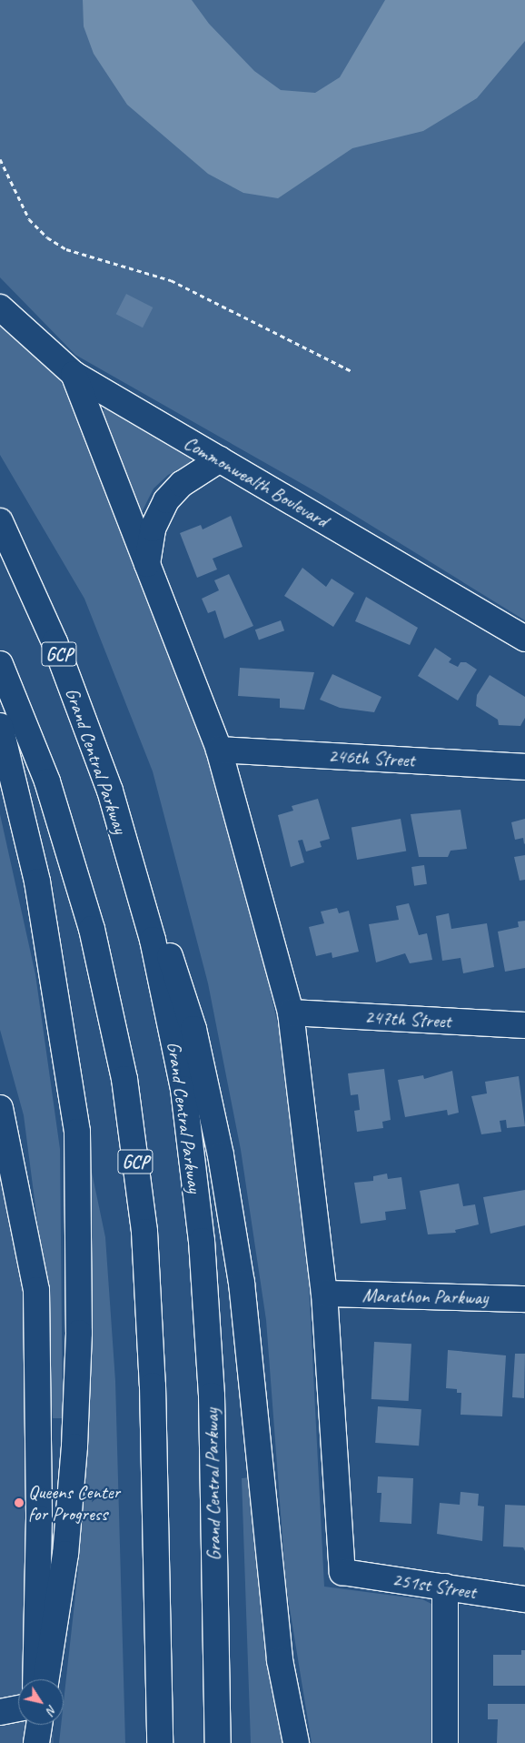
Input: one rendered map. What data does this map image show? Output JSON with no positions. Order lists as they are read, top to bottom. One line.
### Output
{"streets":{"main road":["Commonwealth Boulevard","GCP","246th Street","Grand Central Parkway","247th Street","Marathon Parkway","251st Street"]},"crossings":[["Marathon Parkway","251st Street"]],"places":["Queens Center for Progress"],"north":"bottom right"}
